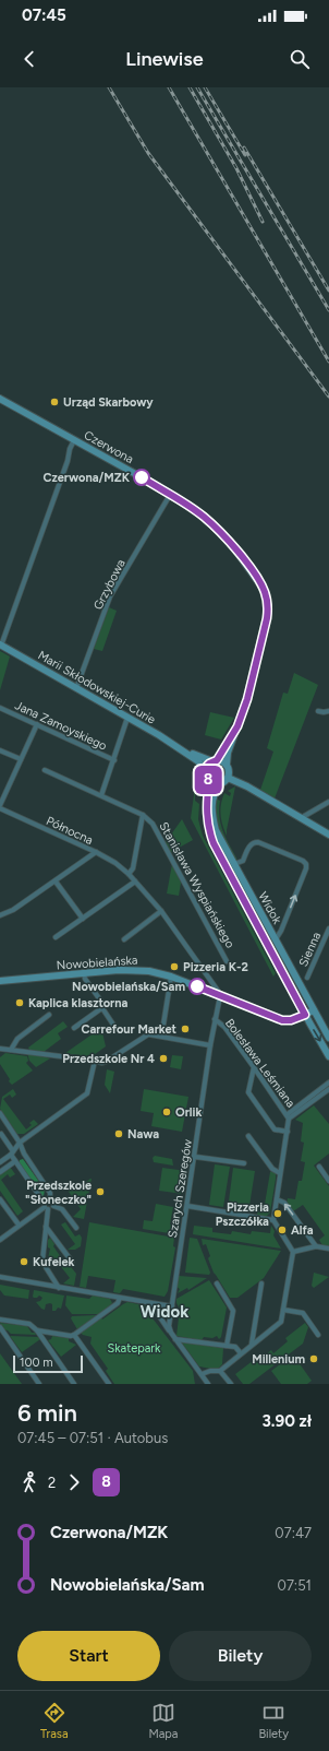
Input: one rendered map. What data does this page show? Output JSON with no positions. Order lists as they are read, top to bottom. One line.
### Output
{"streets":{"main road":["Czerwona","Marii Skłodowskiej-Curie","Widok","Nowobielańska"],"street":["Grzybowa","Jana Zamoyskiego","Północna","Stanisława Wyspiańskiego","Sienna","Bolesława Leśmiana","Szarych Szeregów"]},"crossings":[["Czerwona","Grzybowa"],["Czerwona","Marii Skłodowskiej-Curie"],["Czerwona","Widok"],["Grzybowa","Marii Skłodowskiej-Curie"],["Marii Skłodowskiej-Curie","Widok"],["Północna","Nowobielańska"],["Północna","Szarych Szeregów"],["Widok","Nowobielańska"],["Nowobielańska","Szarych Szeregów"],["Bolesława Leśmiana","Szarych Szeregów"]],"districts":["Widok"],"parks":["Skatepark"],"places":["Urząd Skarbowy","Czerwona/MZK","Pizzeria K-2","Nowobielańska/Sam","Kaplica klasztorna","Carrefour Market","Przedszkole Nr 4","Orlik","Nawa","Przedszkole \"Słoneczko\"","Pizzeria Pszczółka","Alfa","Kufelek","Millenium"],"lines":["bus line 8"],"scale_bar":"100 m","page":{"status":"07:45","header":"Linewise","on_map":"8","scale":"100 m","heading":["6 min","07:45 – 07:51 · Autobus","3.90 zł"],"legs":["2","8"],"list":[{"name":"Czerwona/MZK","value":"07:47"},{"name":"Nowobielańska/Sam","value":"07:51"}],"buttons":["Start","Bilety"],"tabs":["Trasa","Mapa","Bilety"]}}
